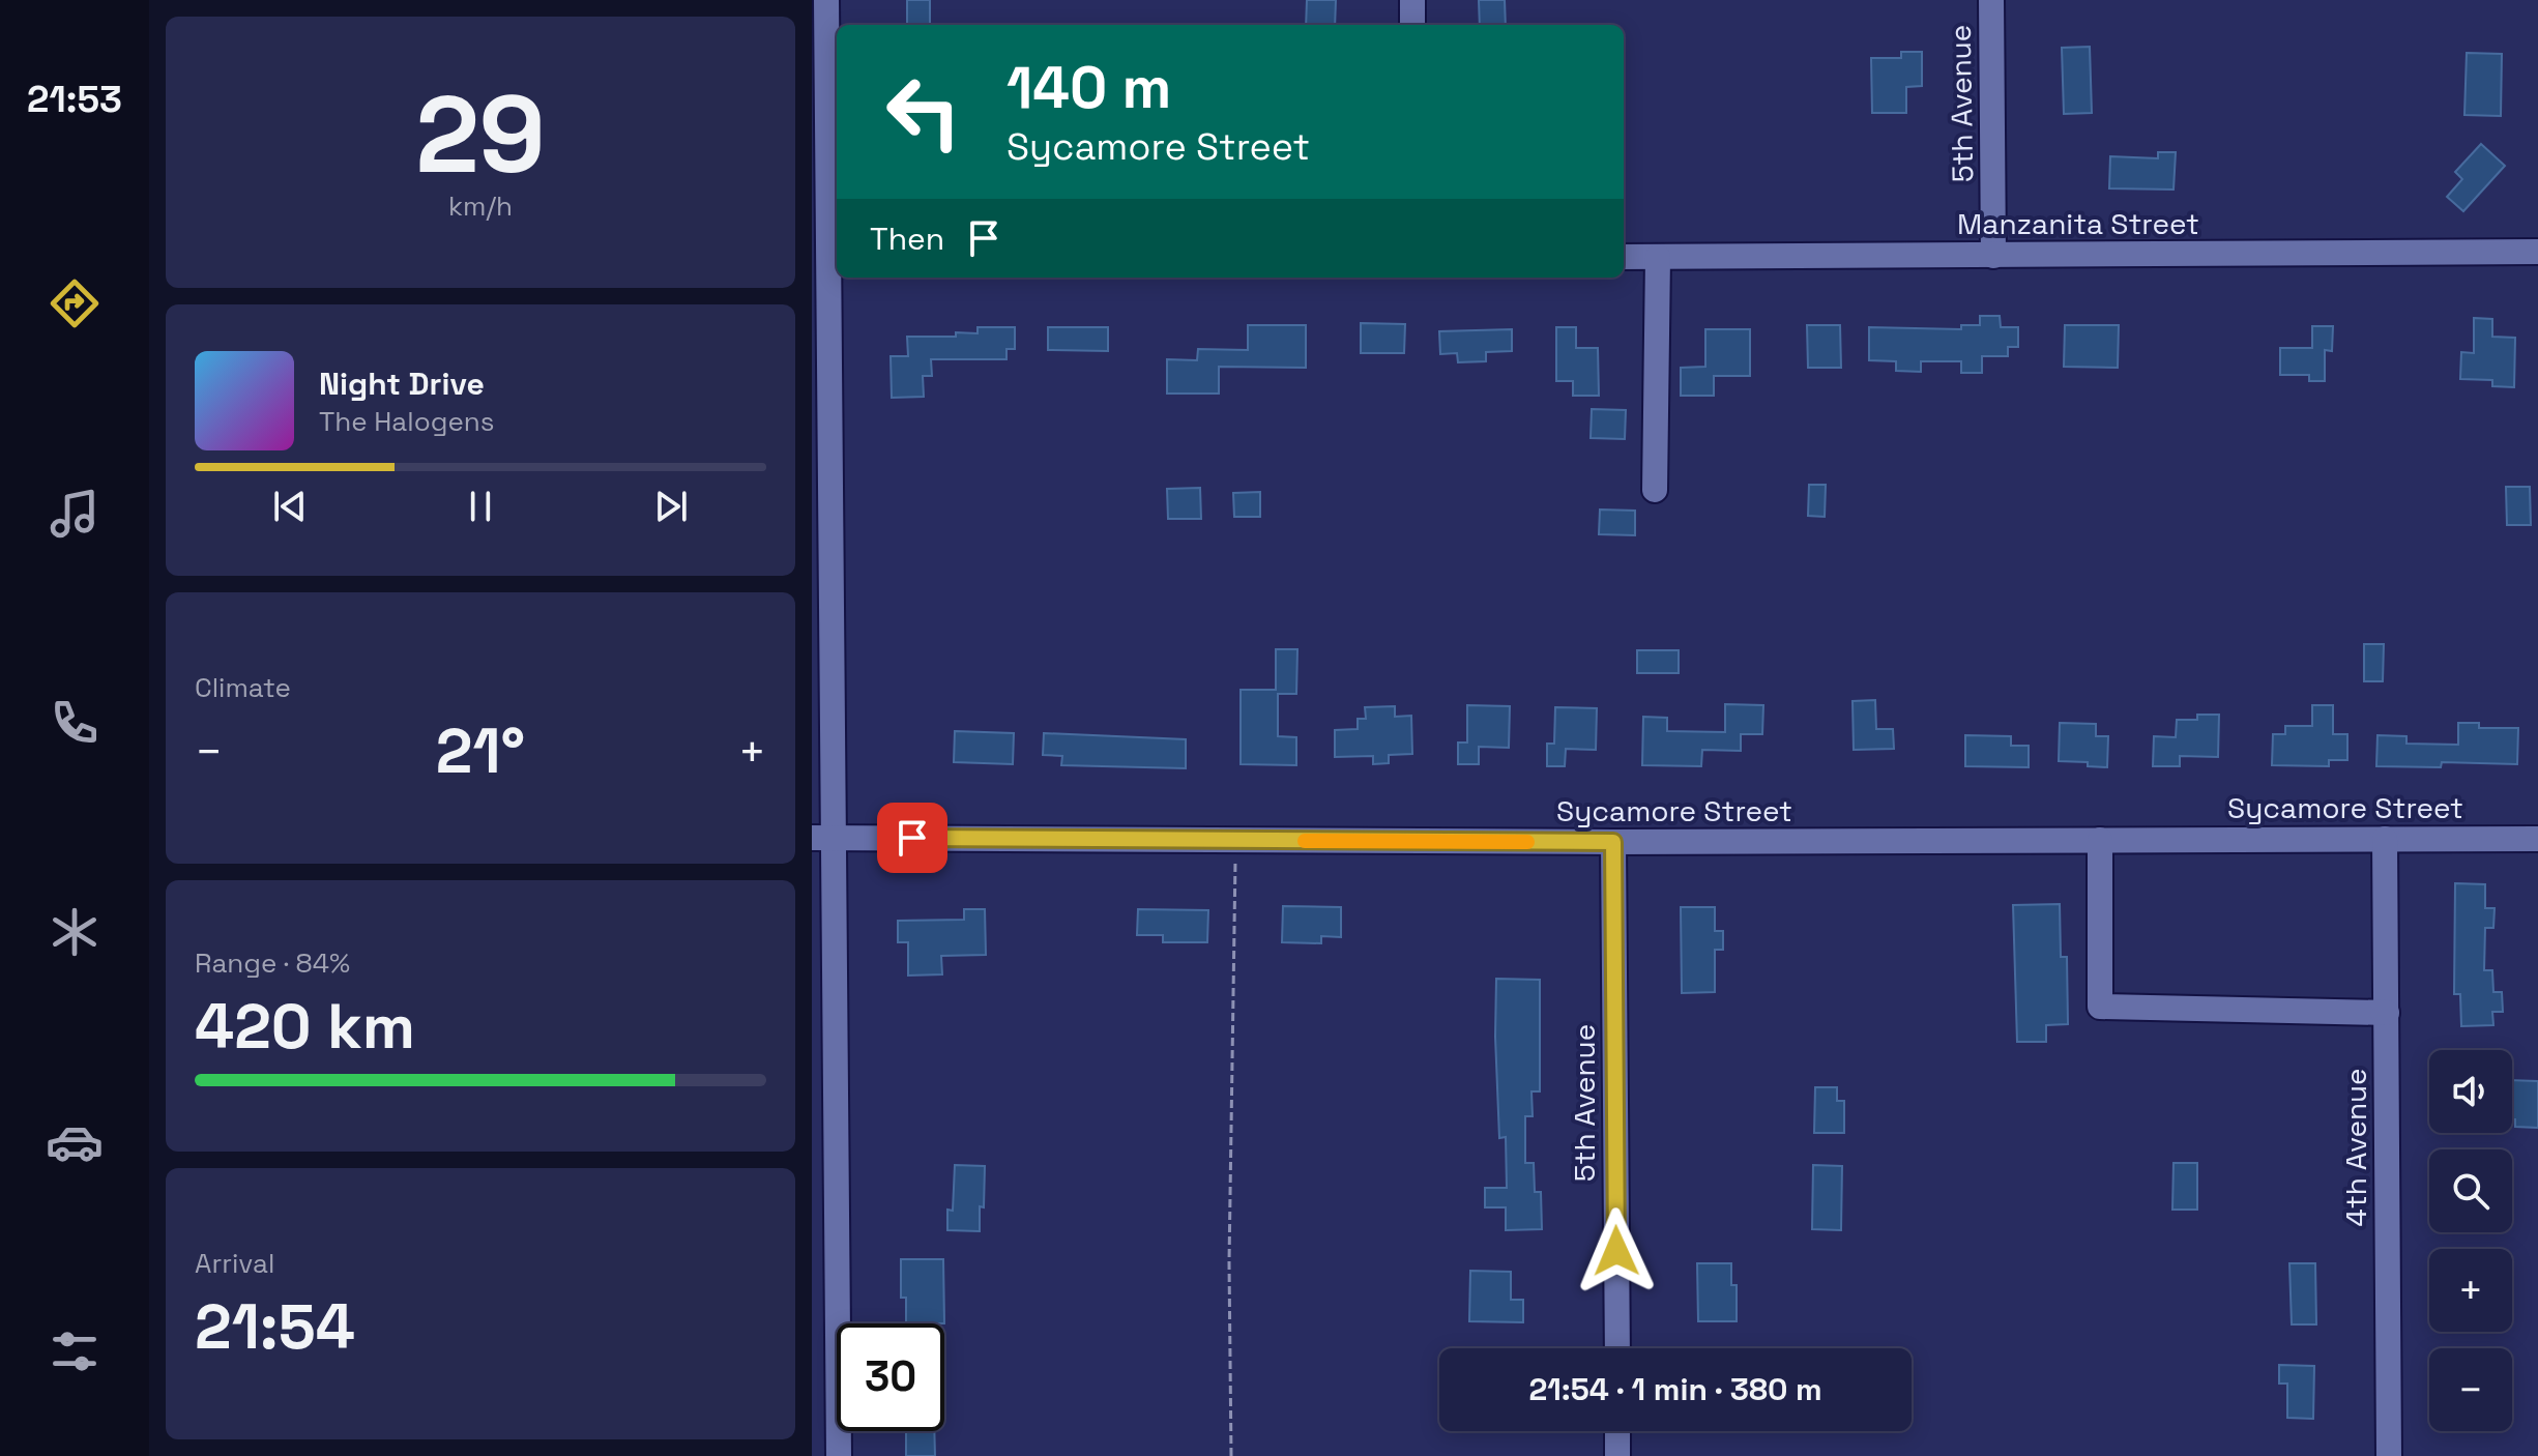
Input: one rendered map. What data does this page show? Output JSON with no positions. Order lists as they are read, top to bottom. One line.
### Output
{"streets":{"street":["5th Avenue","Manzanita Street","Sycamore Street","4th Avenue"]},"crossings":[["5th Avenue","Manzanita Street"],["5th Avenue","Sycamore Street"],["Sycamore Street","4th Avenue"]],"page":{"tabs":"21:53","tile":[["29","km/h"],"Climate",["Range · 84%","420 km"],["Arrival","21:54"]],"turn":["140 m","Sycamore Street"],"then":"Then","song":["Night Drive","The Halogens"],"heat":["−","21°","+"],"map_buttons":["+","−"],"limit":"30","trip":"21:54 · 1 min · 380 m"}}
